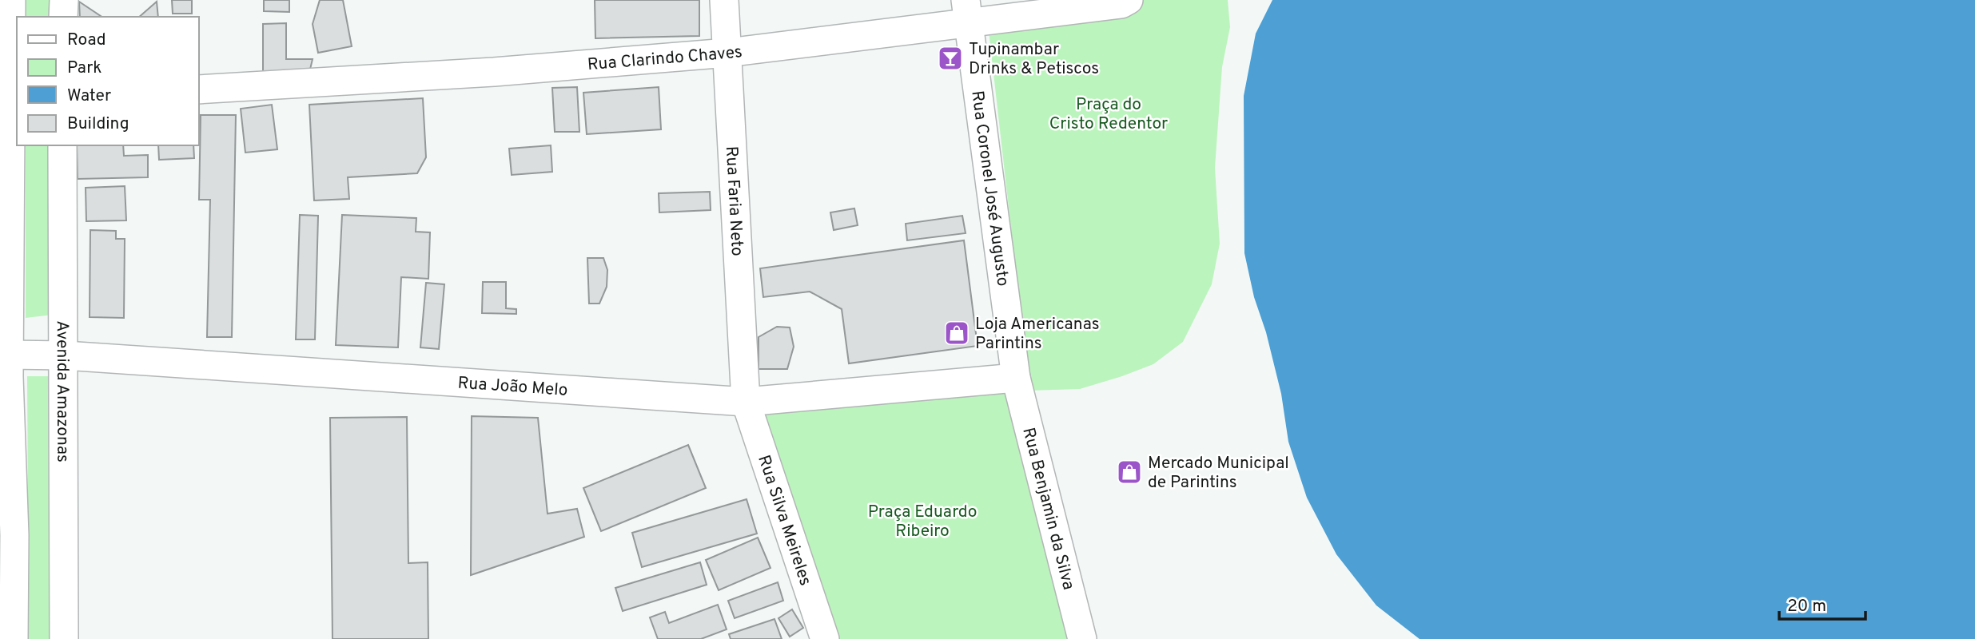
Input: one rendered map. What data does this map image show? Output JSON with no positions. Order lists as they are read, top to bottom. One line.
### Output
{"streets":{"street":["Rua Clarindo Chaves","Rua Coronel José Augusto","Rua Faria Neto","Rua João Melo","Avenida Amazonas","Rua Benjamin da Silva","Rua Silva Meireles"]},"crossings":[["Rua Clarindo Chaves","Rua Coronel José Augusto"],["Rua Clarindo Chaves","Rua Faria Neto"],["Rua Coronel José Augusto","Rua João Melo"],["Rua Coronel José Augusto","Rua Benjamin da Silva"],["Rua Faria Neto","Rua João Melo"],["Rua Faria Neto","Rua Silva Meireles"],["Rua João Melo","Avenida Amazonas"],["Rua João Melo","Rua Benjamin da Silva"],["Rua João Melo","Rua Silva Meireles"]],"parks":["Praça do Cristo Redentor","Praça Eduardo Ribeiro"],"places":{"bar":["Tupinambar Drinks & Petiscos"],"shop":["Loja Americanas Parintins","Mercado Municipal de Parintins"]},"legend":["Road","Park","Water","Building"],"scale_bar":"20 m"}
